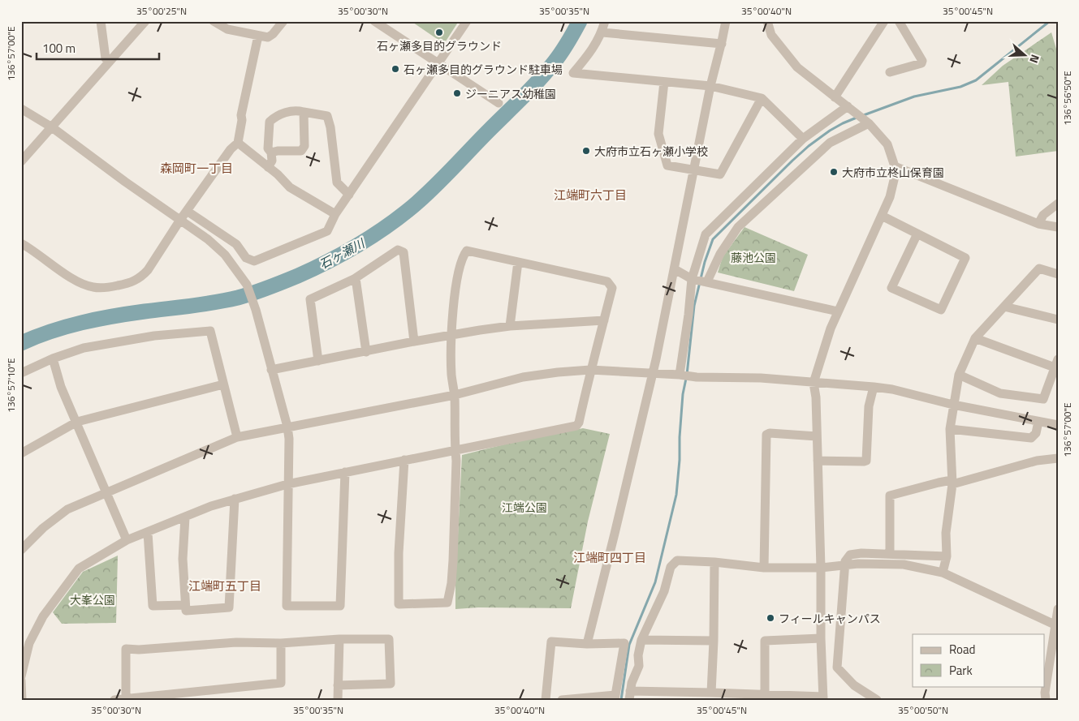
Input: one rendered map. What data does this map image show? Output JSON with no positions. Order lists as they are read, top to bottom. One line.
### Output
{"districts":["森岡町一丁目","江端町六丁目","江端町四丁目","江端町五丁目"],"water":["石ヶ瀬川"],"parks":["藤池公園","江端公園","大峯公園"],"places":["石ヶ瀬多目的グラウンド","石ヶ瀬多目的グラウンド駐車場","ジーニアス幼稚園","大府市立石ヶ瀬小学校","大府市立柊山保育園","フィールキャンパス"],"legend":["Road","Park"],"scale_bar":"100 m","north":"right","coordinates":["35°00'25\"N","35°00'30\"N","35°00'35\"N","35°00'40\"N","35°00'45\"N","136°57'00\"E","136°56'50\"E","136°57'10\"E","35°00'50\"N"]}
